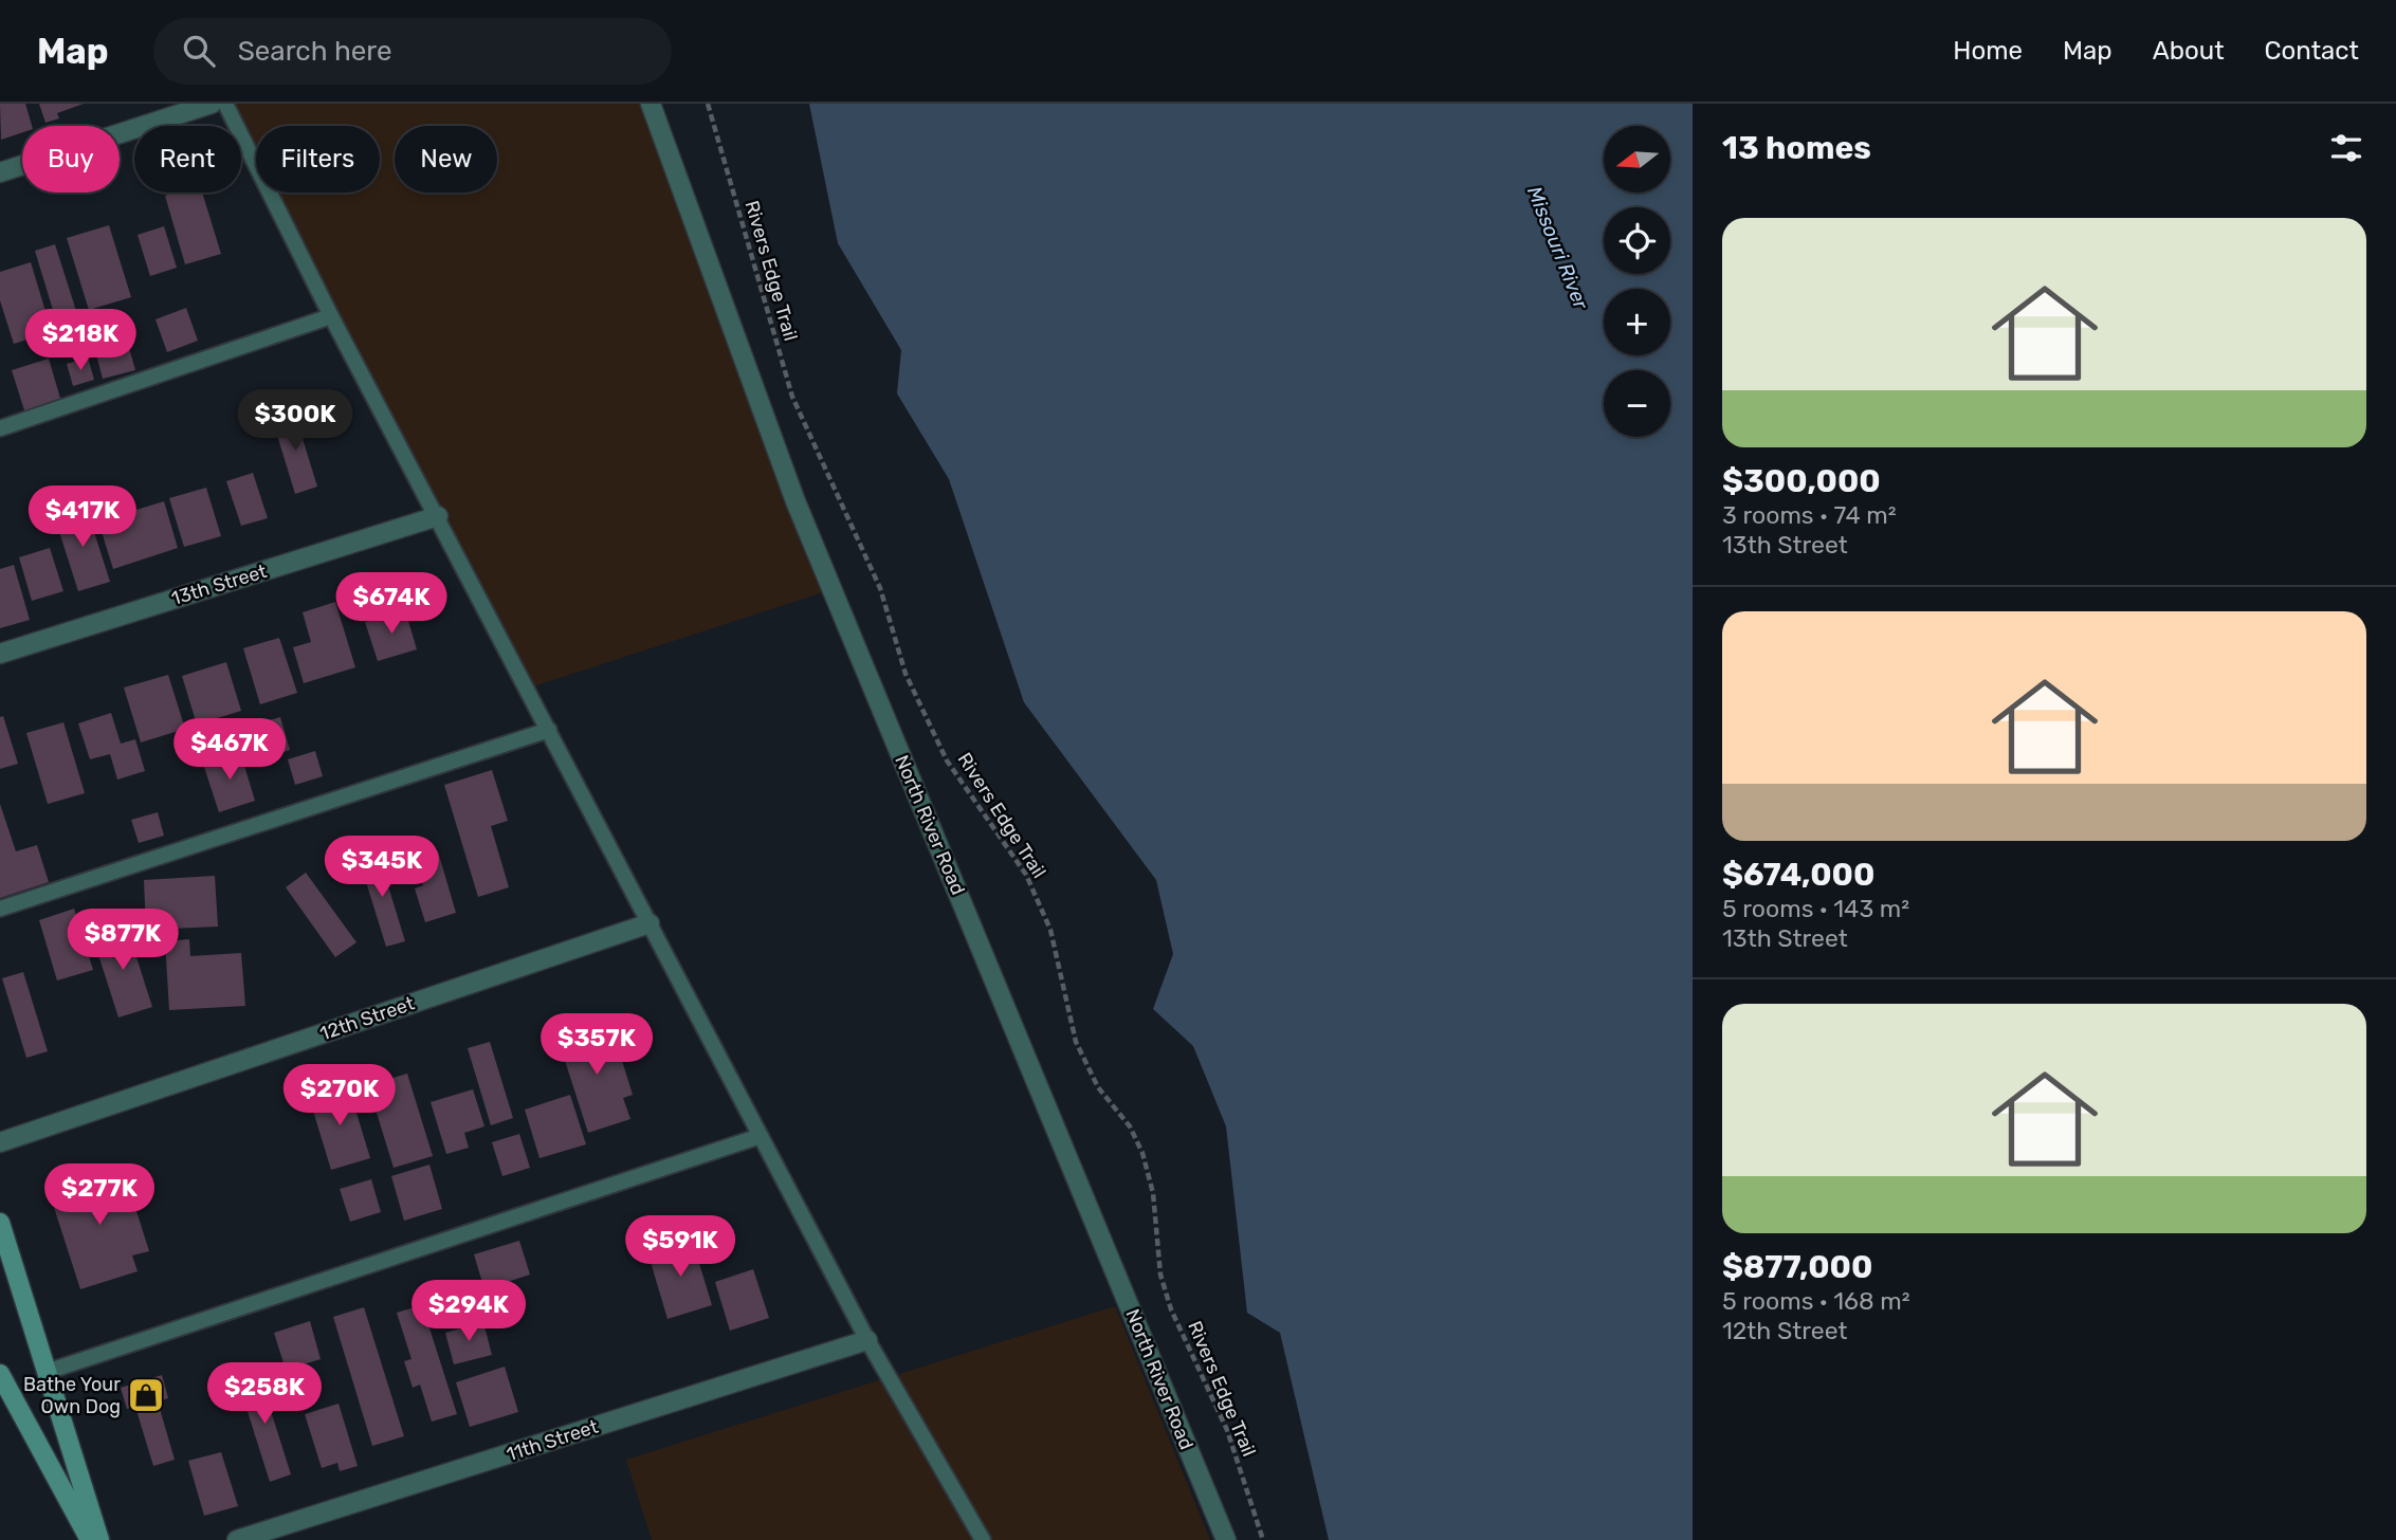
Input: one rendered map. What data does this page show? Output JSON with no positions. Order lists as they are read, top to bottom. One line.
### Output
{"streets":{"street":["13th Street","North River Road","12th Street","11th Street"],"path":["Rivers Edge Trail"]},"water":["Missouri River"],"places":{"shop":["Bathe Your Own Dog"]},"north":"left","page":{"header":"Map","search":"Search here","nav":["Home","Map","About","Contact"],"heading":"13 homes","map_buttons":["+","−"],"chip":["Buy","Rent","Filters","New"],"list":[{"name":"$300,000","note":"3 rooms · 74 m² · 13th Street"},{"name":"$674,000","note":"5 rooms · 143 m² · 13th Street"},{"name":"$877,000","note":"5 rooms · 168 m² · 12th Street"}],"price":["$218K","$300K","$417K","$674K","$467K","$345K","$877K","$357K","$270K","$277K","$591K","$294K","$258K"]}}
